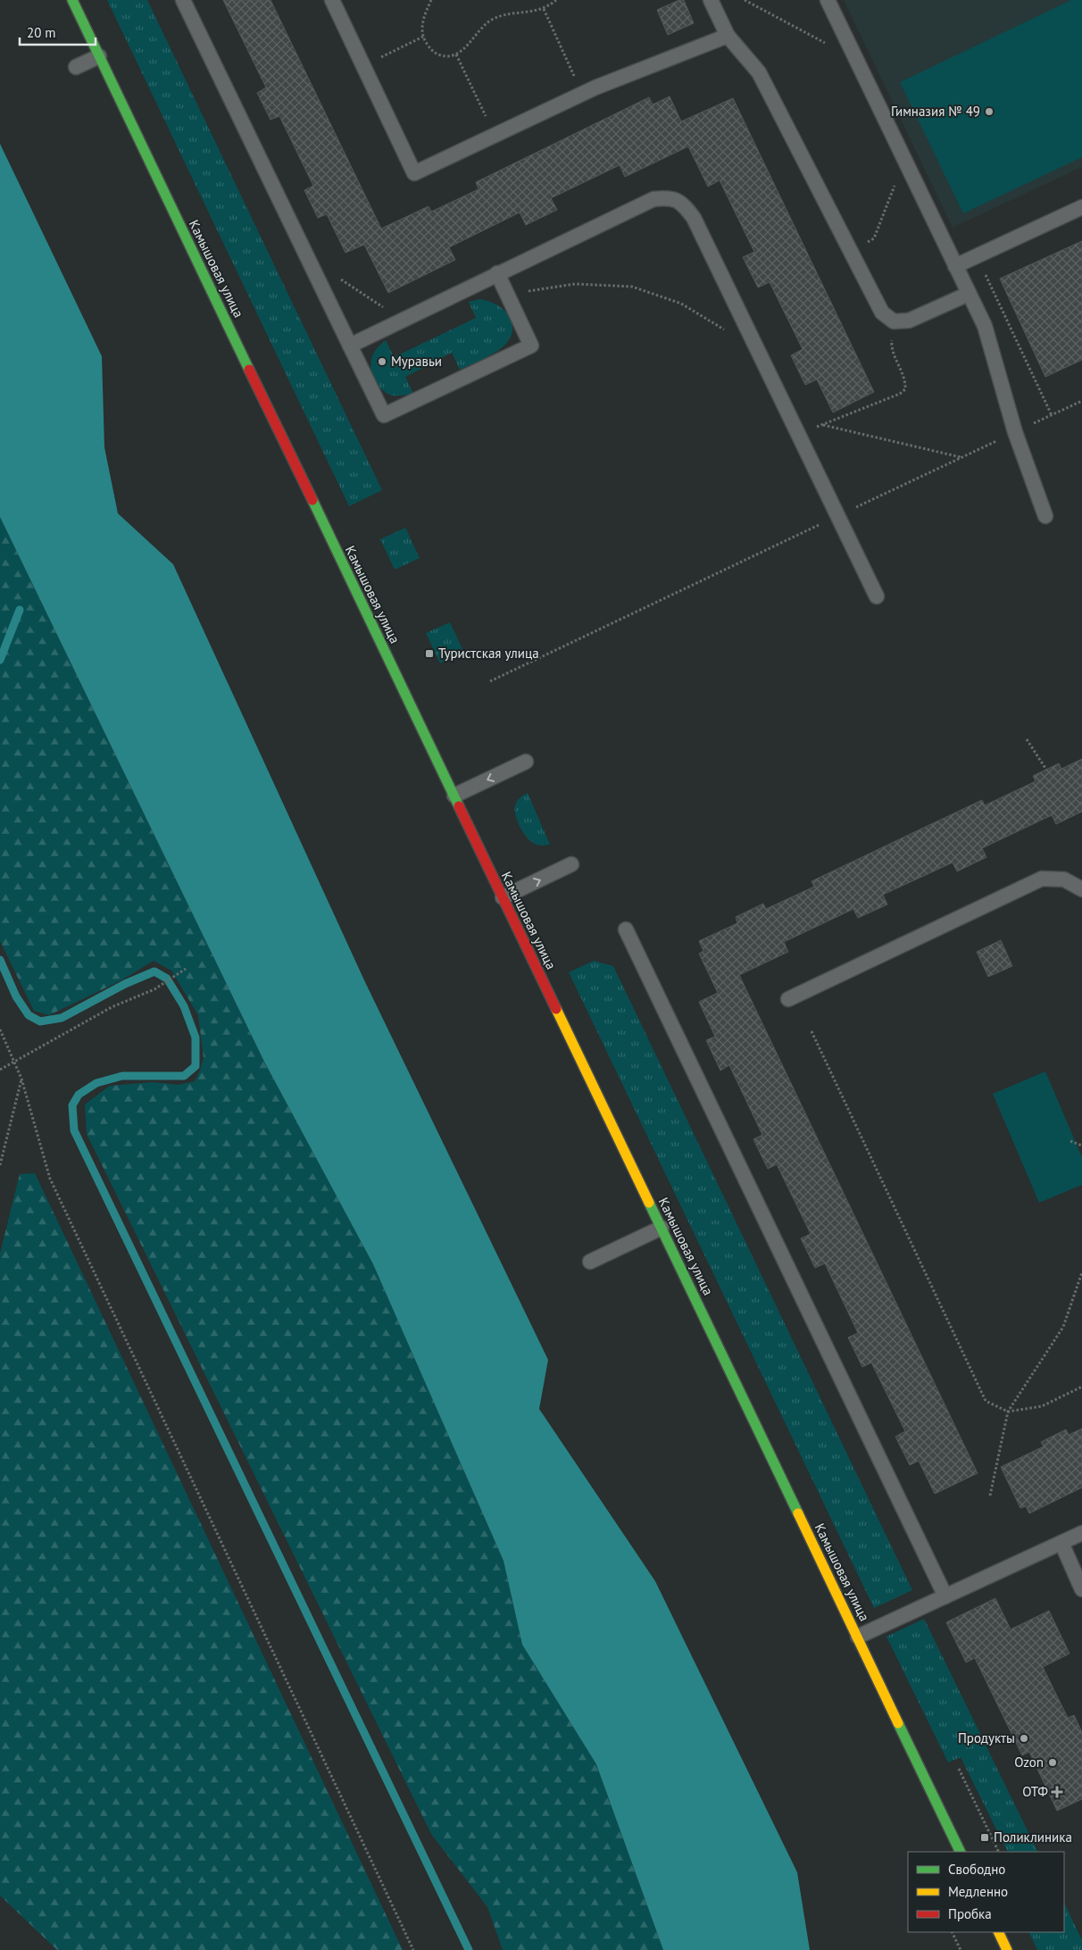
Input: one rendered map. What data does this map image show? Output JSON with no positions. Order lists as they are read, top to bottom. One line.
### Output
{"streets":{"street":["Камышовая улица"]},"places":{"other":["Гимназия № 49","Муравьи","Продукты","Ozon"],"transit":["Туристская улица","Поликлиника"],"health":["ОТФ"]},"legend":["Свободно","Медленно","Пробка"],"scale_bar":"20 m"}
